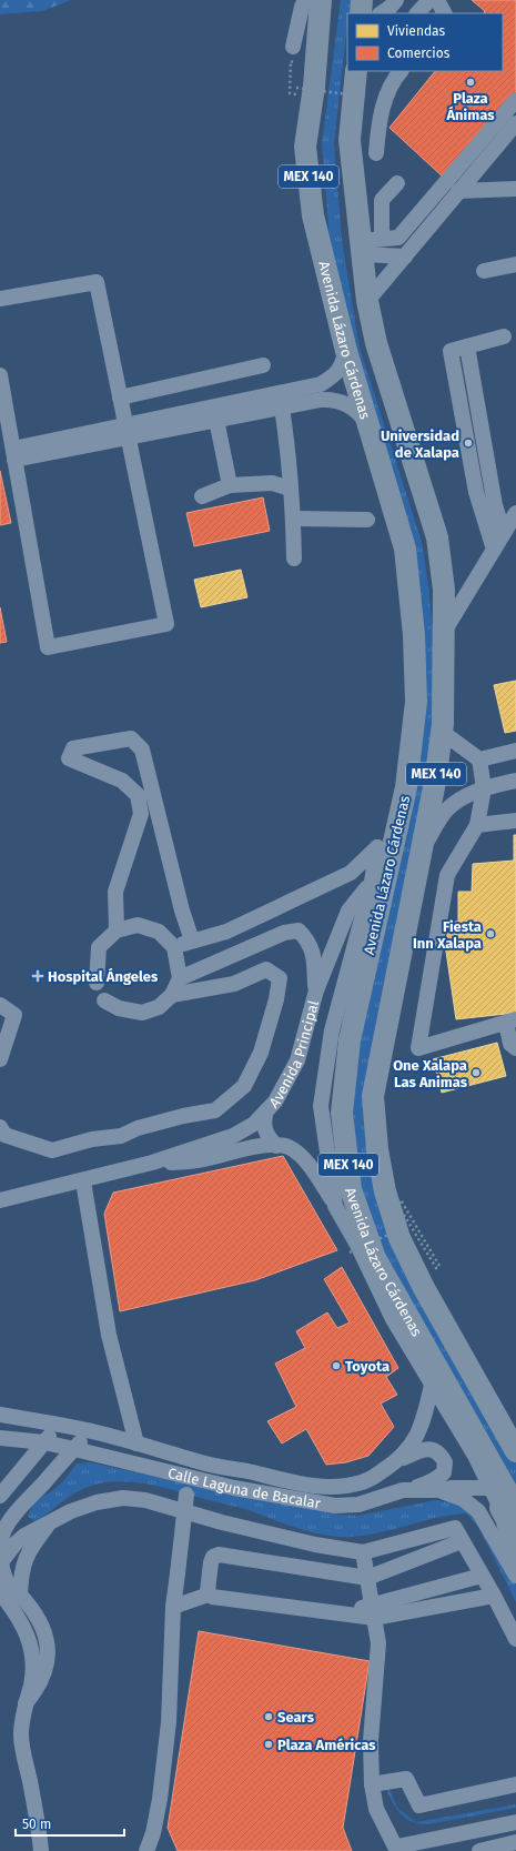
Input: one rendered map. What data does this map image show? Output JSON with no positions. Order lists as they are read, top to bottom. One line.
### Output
{"streets":{"highway":["MEX 140","Avenida Lázaro Cárdenas"],"street":["Avenida Principal","Calle Laguna de Bacalar"]},"crossings":[["Avenida Lázaro Cárdenas","Avenida Principal"],["Avenida Lázaro Cárdenas","Calle Laguna de Bacalar"]],"places":{"other":["Plaza Ánimas","Universidad de Xalapa","Fiesta Inn Xalapa","One Xalapa Las Animas","Toyota","Sears","Plaza Américas"],"health":["Hospital Ángeles"]},"legend":["Viviendas","Comercios"],"scale_bar":"50 m"}
